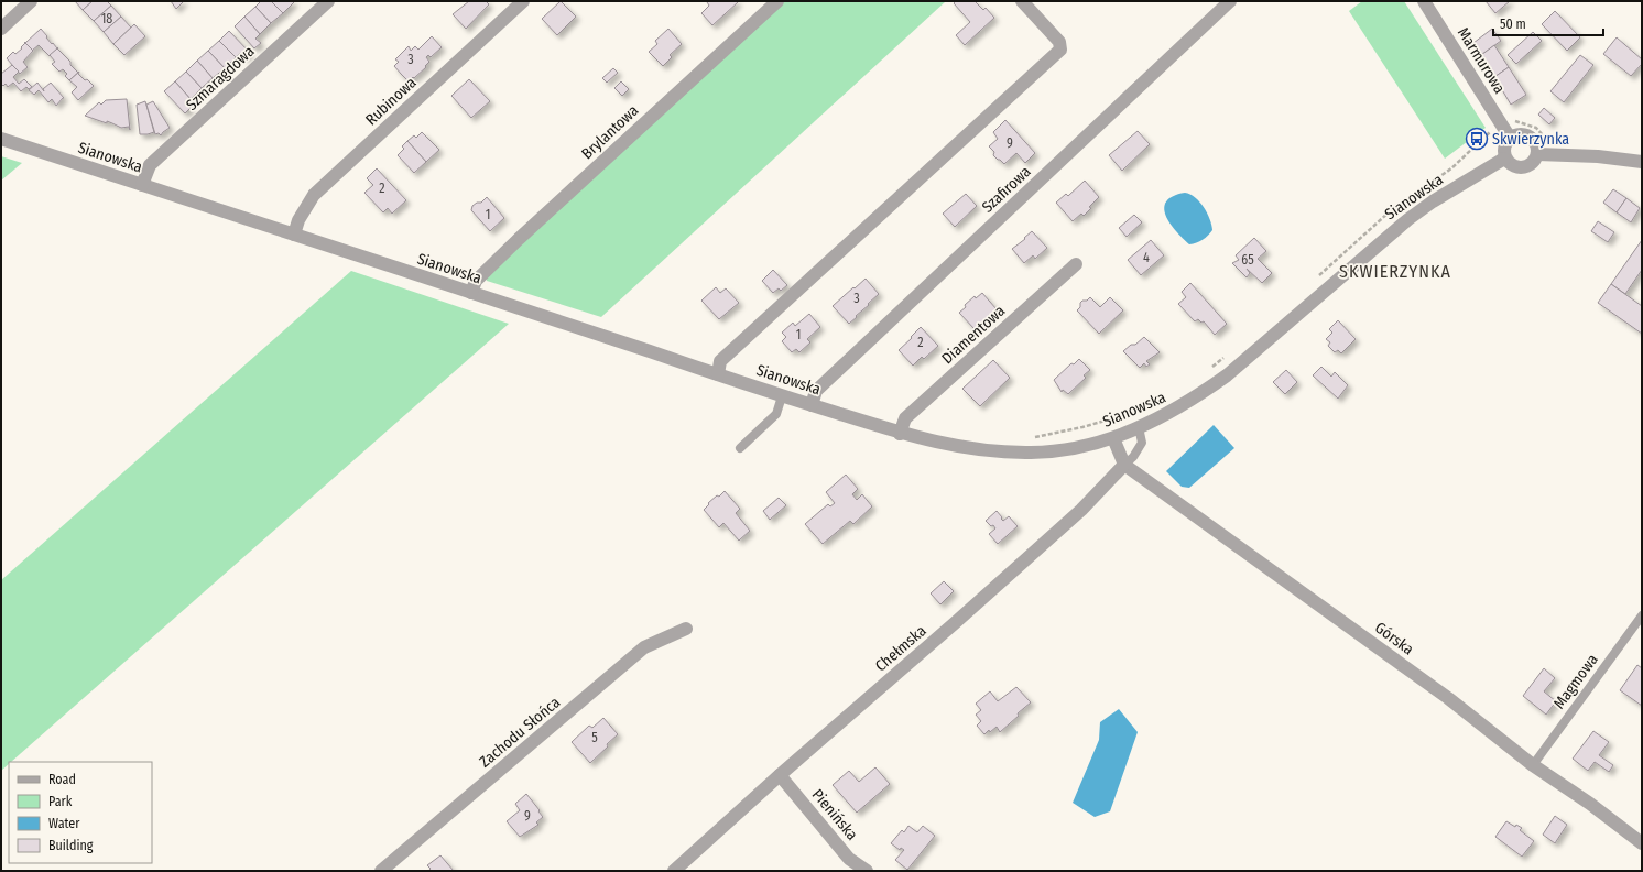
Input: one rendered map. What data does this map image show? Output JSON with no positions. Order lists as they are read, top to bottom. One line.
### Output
{"streets":{"street":["Marmurowa","Szmaragdowa","Rubinowa","Brylantowa","Sianowska","Szafirowa","Diamentowa","Górska","Chełmska","Zachodu Słońca","Pienińska"],"lane":["Magmowa"]},"crossings":[["Marmurowa","Sianowska"],["Szmaragdowa","Sianowska"],["Rubinowa","Sianowska"],["Brylantowa","Sianowska"],["Sianowska","Szafirowa"],["Sianowska","Diamentowa"],["Górska","Chełmska"],["Górska","Magmowa"],["Chełmska","Pienińska"]],"districts":["SKWIERZYNKA"],"places":{"bus stop":["Skwierzynka"]},"house_numbers":["18","3","9","2","1","4","65","3","1","2","5","9"],"legend":["Road","Park","Water","Building"],"scale_bar":"50 m"}
